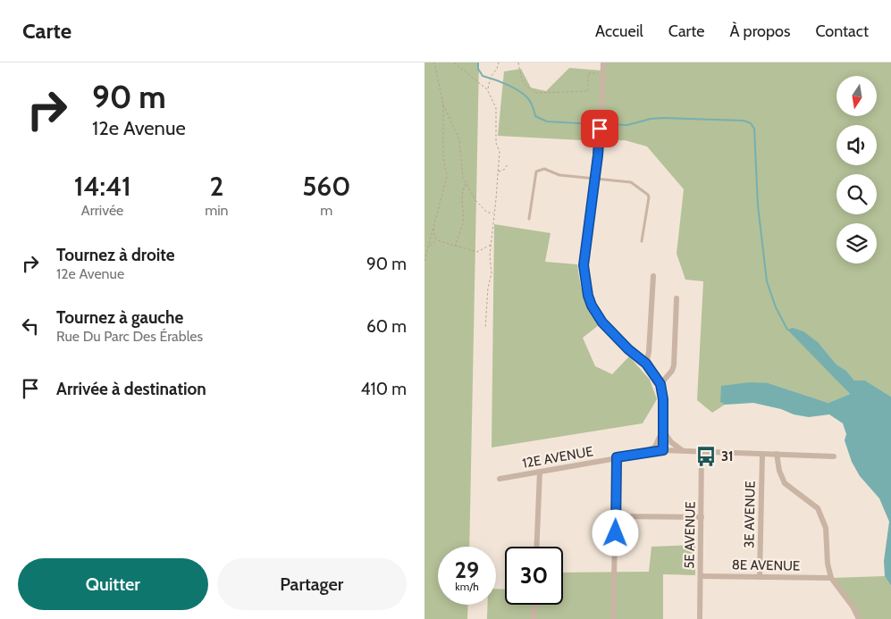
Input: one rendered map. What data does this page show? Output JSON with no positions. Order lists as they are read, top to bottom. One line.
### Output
{"streets":{"street":["12E AVENUE","3E AVENUE","5E AVENUE","8E AVENUE"]},"crossings":[["12E AVENUE","3E AVENUE"],["12E AVENUE","5E AVENUE"],["3E AVENUE","8E AVENUE"],["5E AVENUE","8E AVENUE"]],"places":{"bus stop":["31"]},"north":"bottom","page":{"header":"Carte","nav":["Accueil","Carte","À propos","Contact"],"turn":["90 m","12e Avenue"],"eta":["14:41","Arrivée","2","min","560","m"],"list":[{"name":"Tournez à droite","note":"12e Avenue","value":"90 m"},{"name":"Tournez à gauche","note":"Rue Du Parc Des Érables","value":"60 m"},{"name":"Arrivée à destination","value":"410 m"}],"speed":"29 km/h","limit":"30","buttons":["Quitter","Partager"]}}
